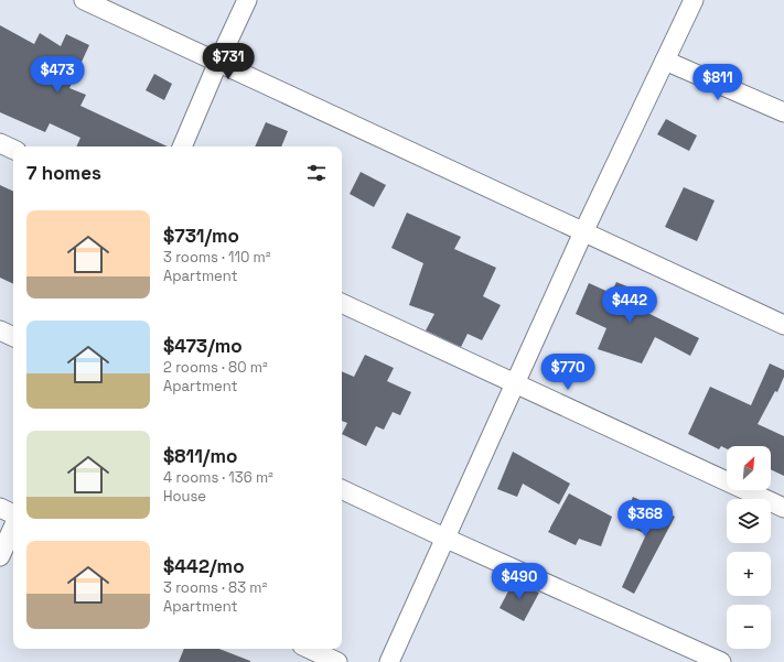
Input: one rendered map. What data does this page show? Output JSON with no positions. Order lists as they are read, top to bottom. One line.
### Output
{"north":"top right","page":{"price":["$731","$473","$811","$442","$770","$368","$490"],"heading":"7 homes","list":[{"name":"$731/mo","note":"3 rooms · 110 m² · Apartment"},{"name":"$473/mo","note":"2 rooms · 80 m² · Apartment"},{"name":"$811/mo","note":"4 rooms · 136 m² · House"},{"name":"$442/mo","note":"3 rooms · 83 m² · Apartment"}],"map_buttons":["+","−"]}}
